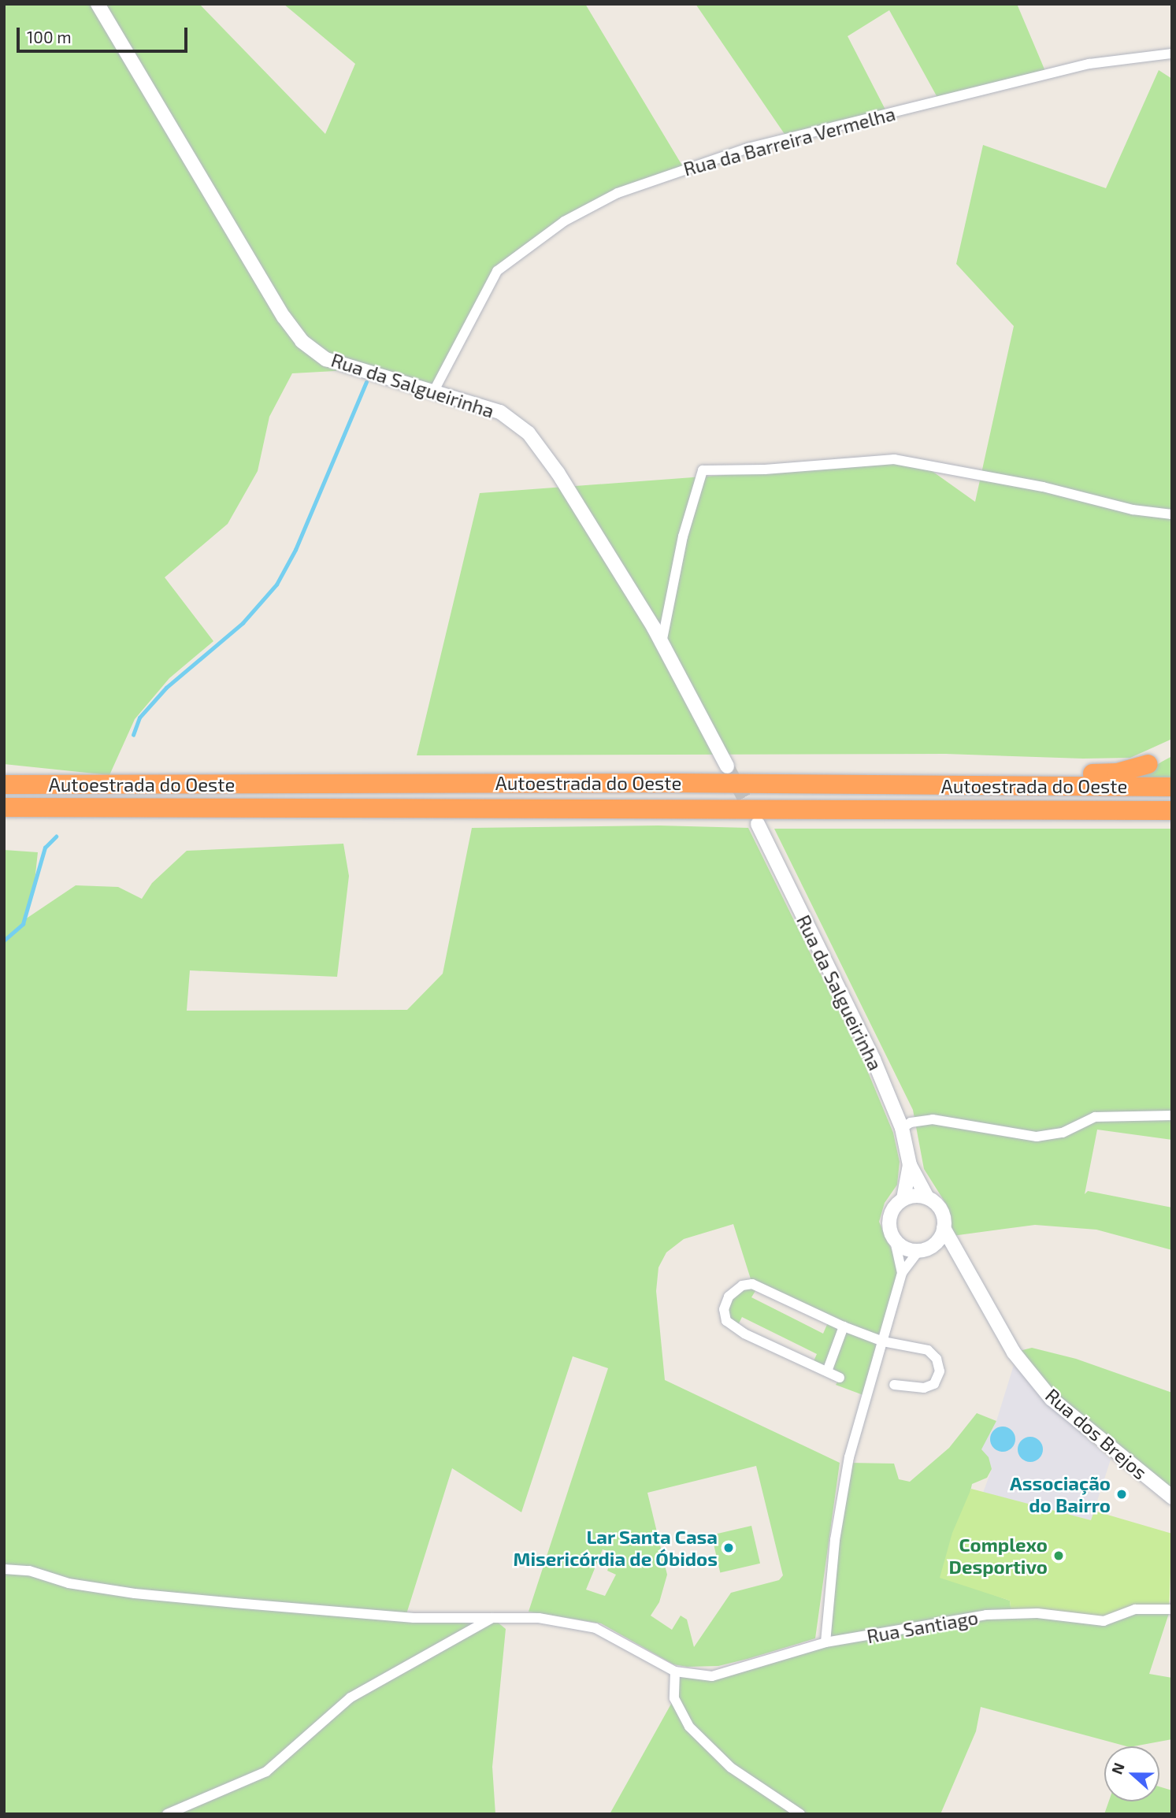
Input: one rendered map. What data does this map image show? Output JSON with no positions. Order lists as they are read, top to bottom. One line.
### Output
{"streets":{"highway":["Autoestrada do Oeste"],"street":["Rua da Barreira Vermelha","Rua da Salgueirinha","Rua dos Brejos","Rua Santiago"]},"crossings":[["Rua da Barreira Vermelha","Rua da Salgueirinha"],["Rua da Salgueirinha","Rua dos Brejos"]],"places":["Associação do Bairro","Lar Santa Casa Misericórdia de Óbidos","Complexo Desportivo"],"scale_bar":"100 m","north":"left"}
